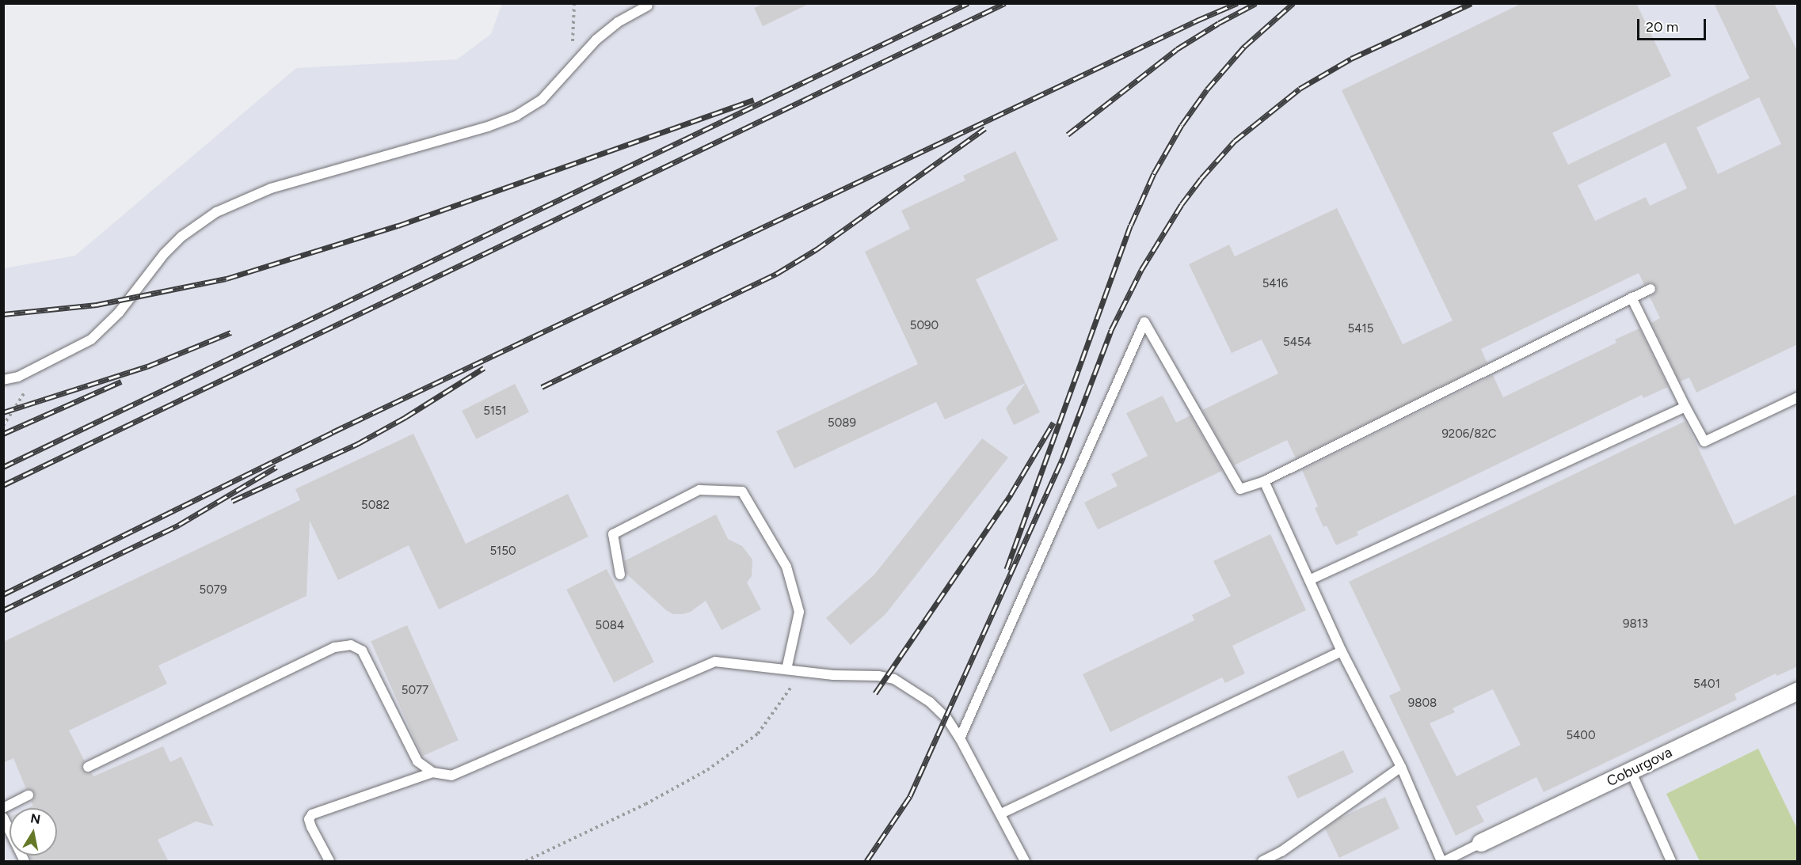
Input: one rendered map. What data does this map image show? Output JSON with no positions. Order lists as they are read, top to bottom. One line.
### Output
{"streets":{"street":["Coburgova"]},"house_numbers":["5416","5090","5415","5454","5151","5089","9206/82C","5082","5150","5079","9813","5084","5401","5077","9808","5400"],"scale_bar":"20 m","north":"top"}
